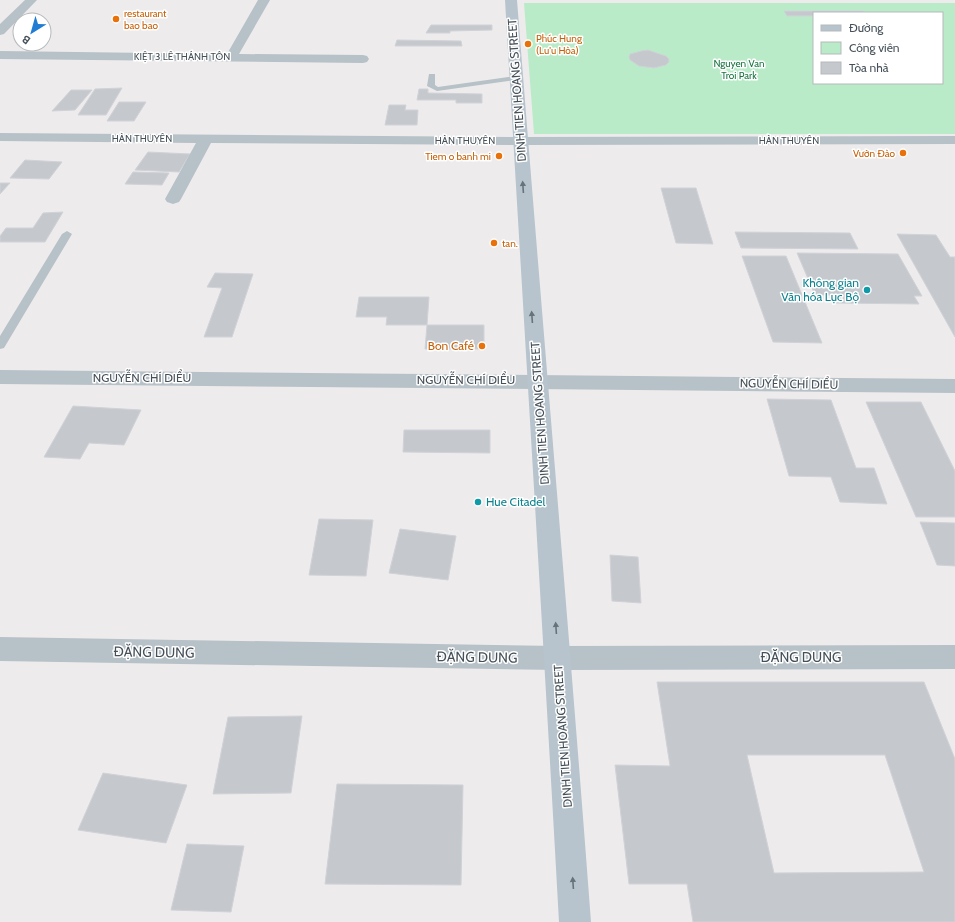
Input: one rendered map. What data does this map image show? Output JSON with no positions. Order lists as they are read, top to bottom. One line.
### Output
{"streets":{"main road":["DINH TIEN HOANG STREET"],"street":["KIỆT 3 LÊ THÁNH TÔN","HÀN THUYÊN","NGUYỄN CHÍ DIỂU","ĐẶNG DUNG"]},"crossings":[["DINH TIEN HOANG STREET","HÀN THUYÊN"],["DINH TIEN HOANG STREET","NGUYỄN CHÍ DIỂU"],["DINH TIEN HOANG STREET","ĐẶNG DUNG"]],"one_way":["DINH TIEN HOANG STREET"],"parks":["Nguyen Van Troi Park"],"places":["restaurant bao bao","Phúc Hung (Lu'u Hòa)","Vườn Đào","Tiem o banh mi","tan.","Không gian Văn hóa Lục Bộ","Bon Café","Hue Citadel"],"legend":["Đường","Công viên","Tòa nhà"],"north":"bottom left"}
